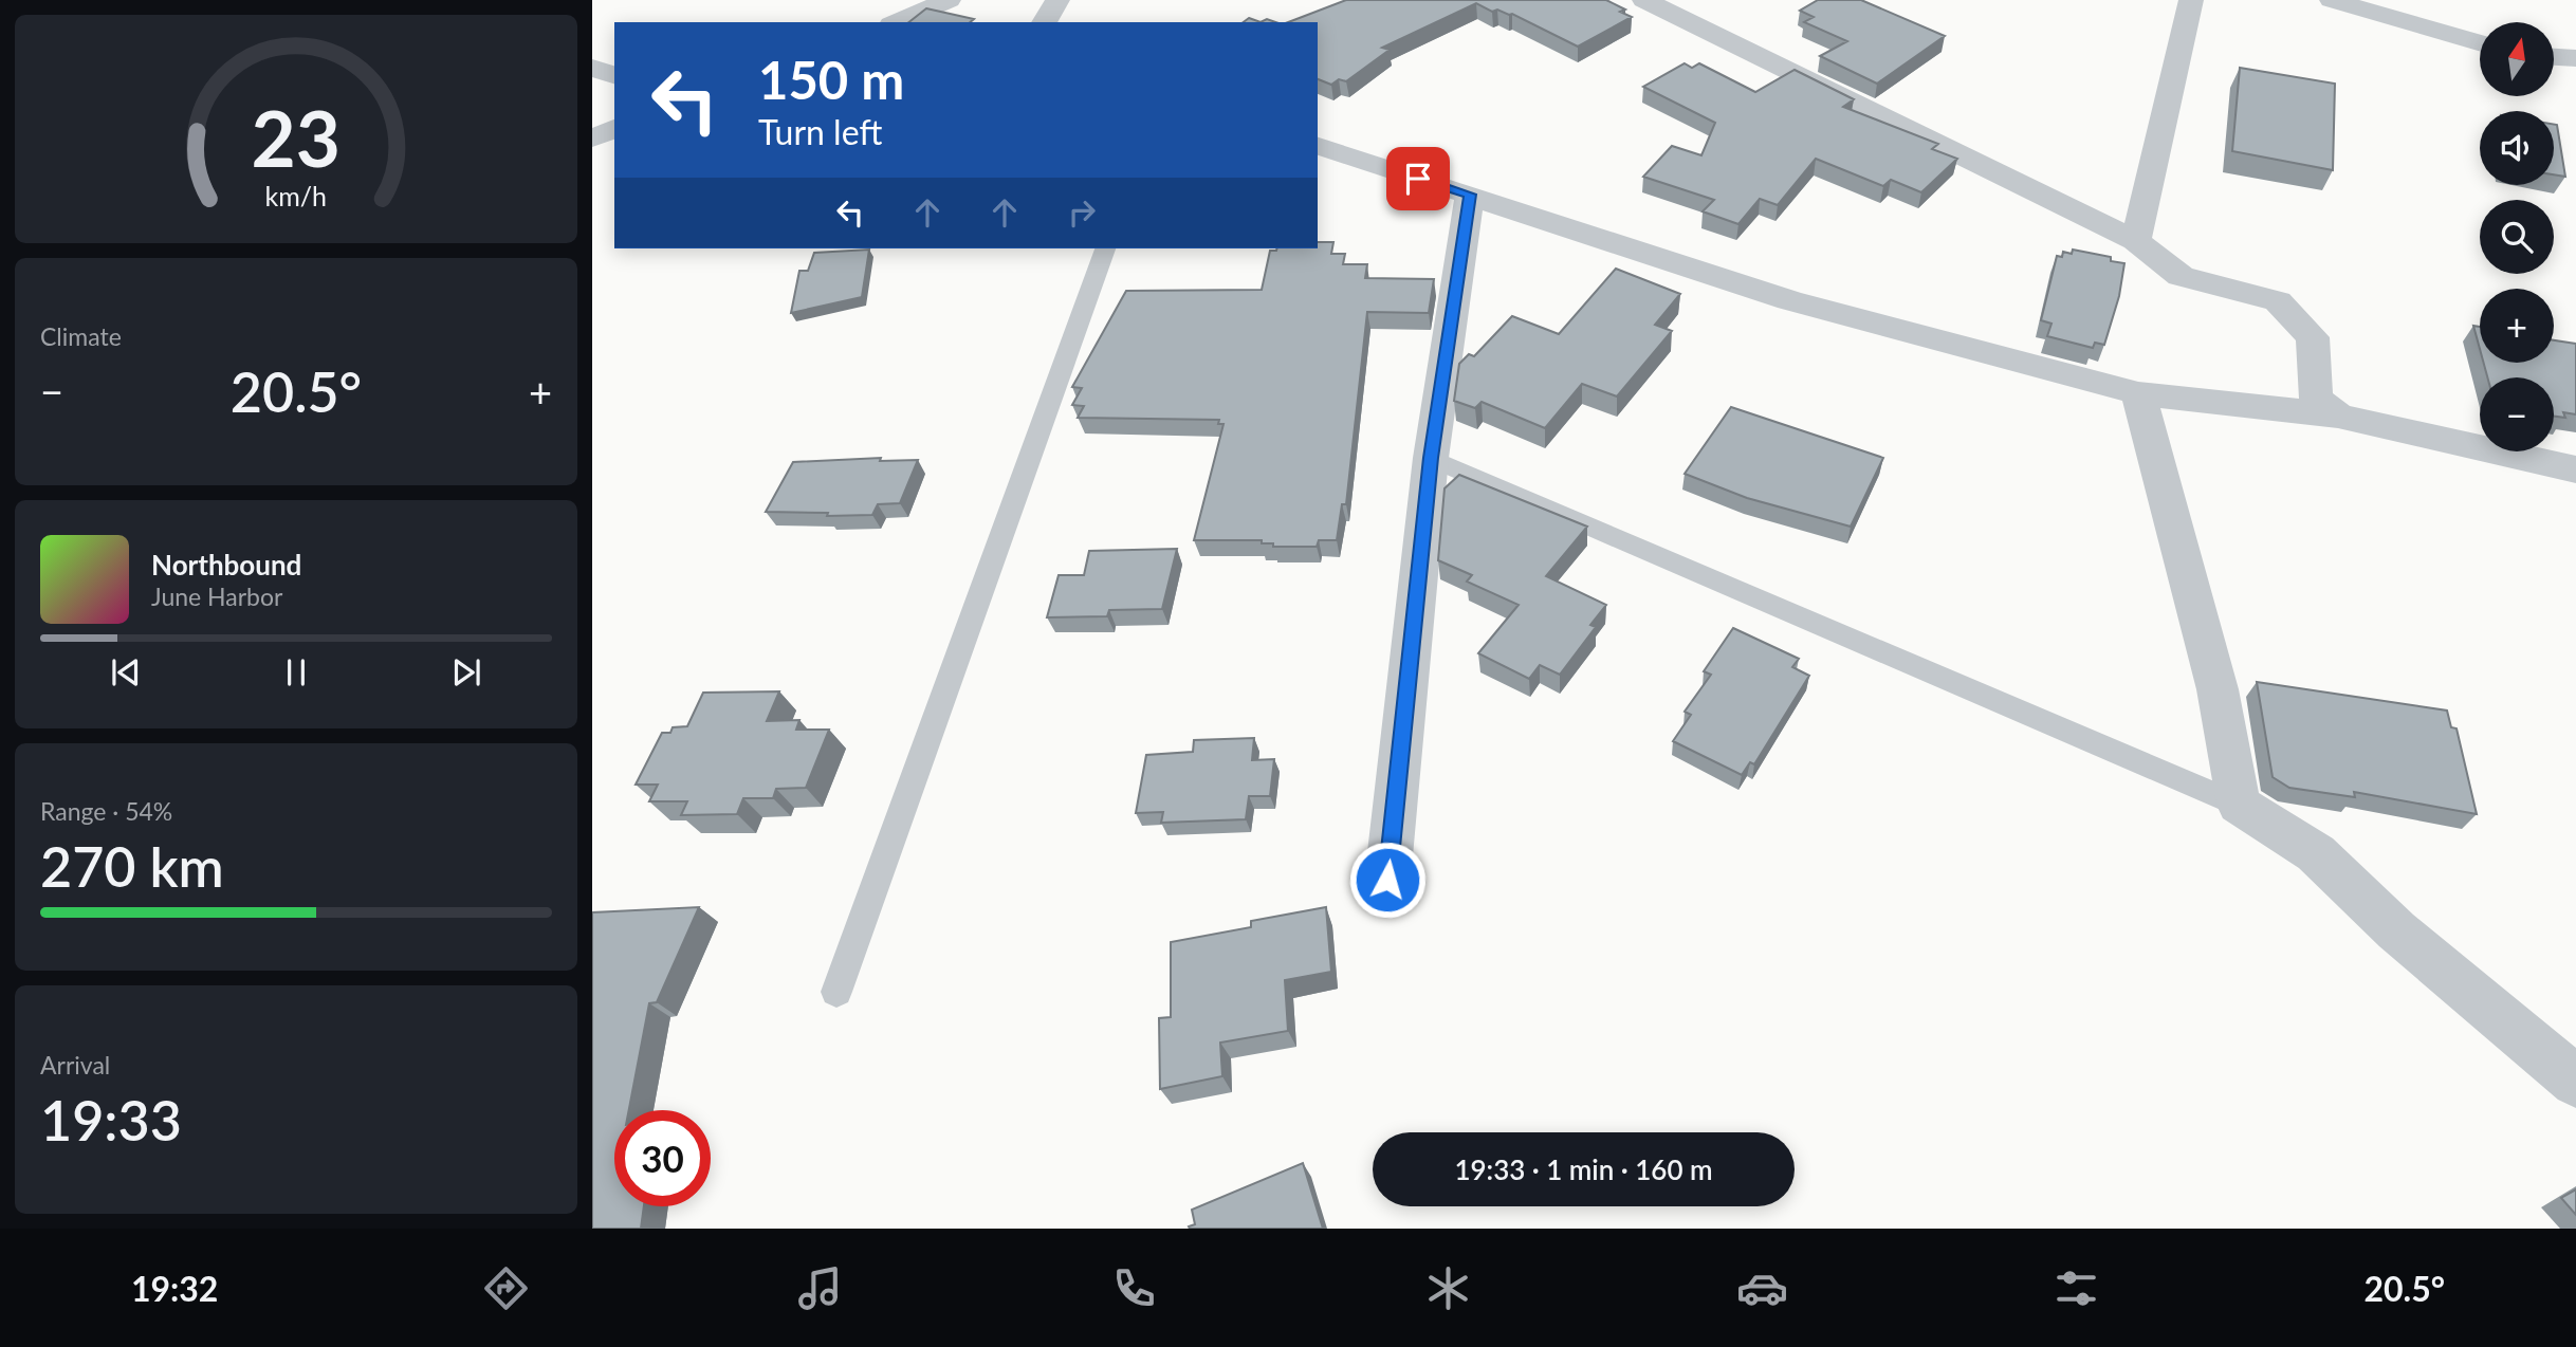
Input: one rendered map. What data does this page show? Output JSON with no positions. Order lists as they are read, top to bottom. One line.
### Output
{"north":"top","page":{"map_buttons":["+","−"],"turn":["150 m","Turn left"],"tile":["Climate",["Range · 54%","270 km"],["Arrival","19:33"]],"heat":["−","20.5°","+"],"song":["Northbound","June Harbor"],"limit":"30","trip":"19:33 · 1 min · 160 m","tabs":["19:32","20.5°"],"gauge":["23","km/h"]}}
